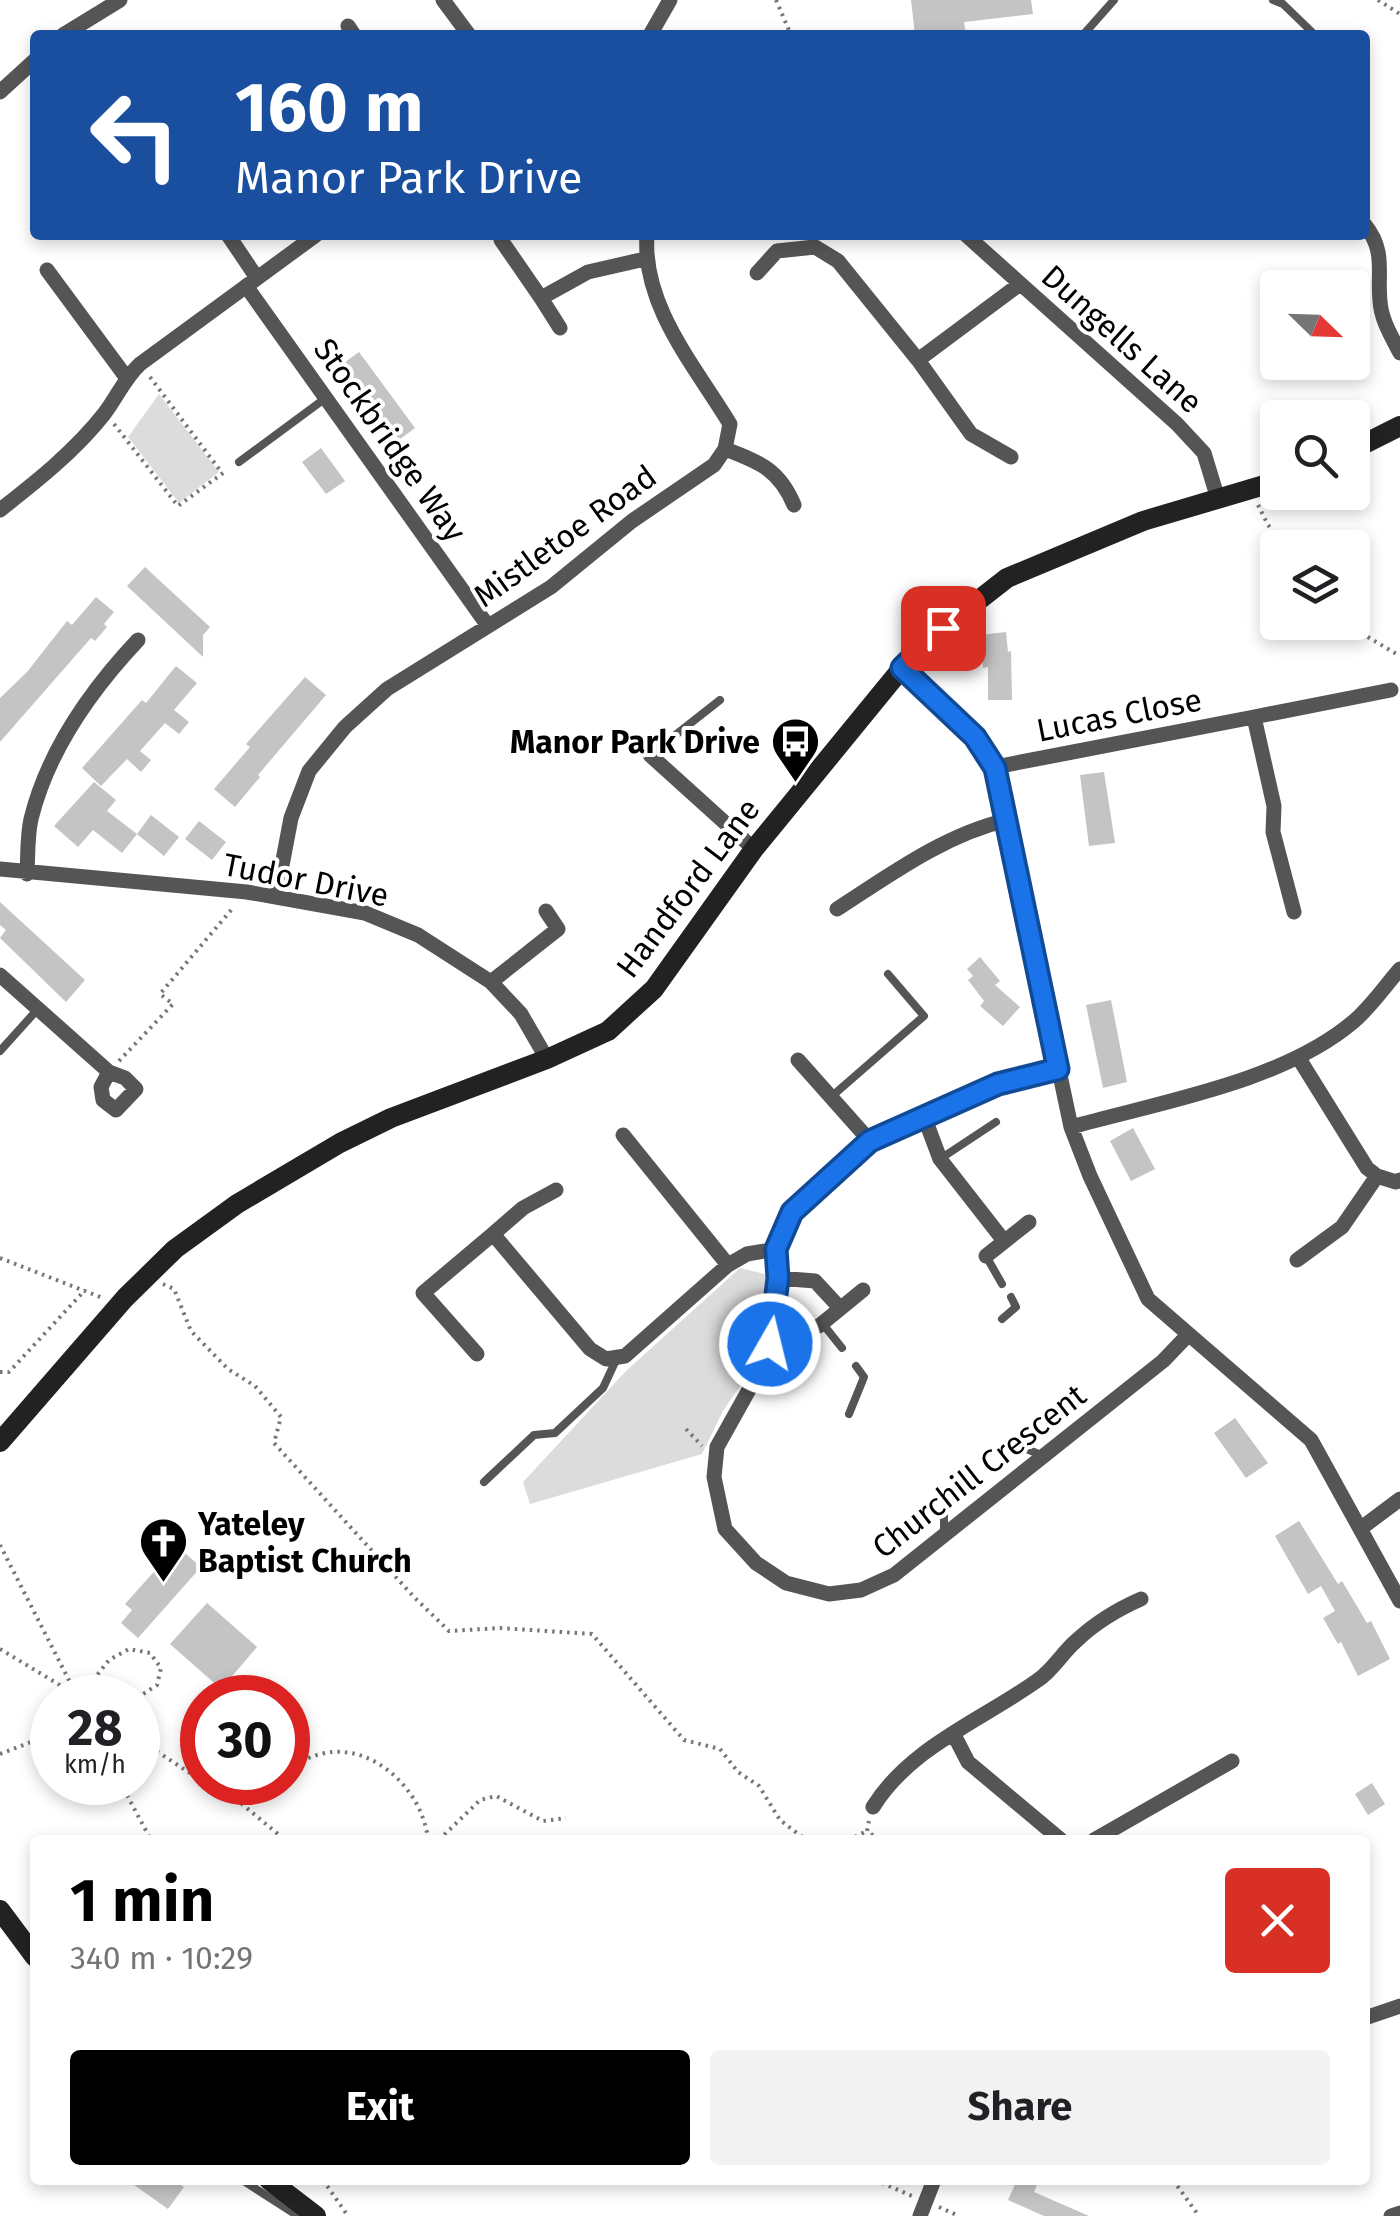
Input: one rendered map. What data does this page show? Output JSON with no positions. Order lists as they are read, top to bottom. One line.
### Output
{"streets":{"street":["Dungells Lane","Stockbridge Way","Mistletoe Road","Lucas Close","Tudor Drive","Handford Lane","Churchill Crescent"]},"crossings":[["Dungells Lane","Handford Lane"],["Stockbridge Way","Mistletoe Road"],["Mistletoe Road","Tudor Drive"],["Tudor Drive","Handford Lane"]],"places":{"bus stop":["Manor Park Drive"],"church":["Yateley Baptist Church"]},"north":"bottom right","page":{"turn":["160 m","Manor Park Drive"],"speed":"28 km/h","limit":"30","heading":["1 min","340 m · 10:29"],"buttons":["Exit","Share"]}}
